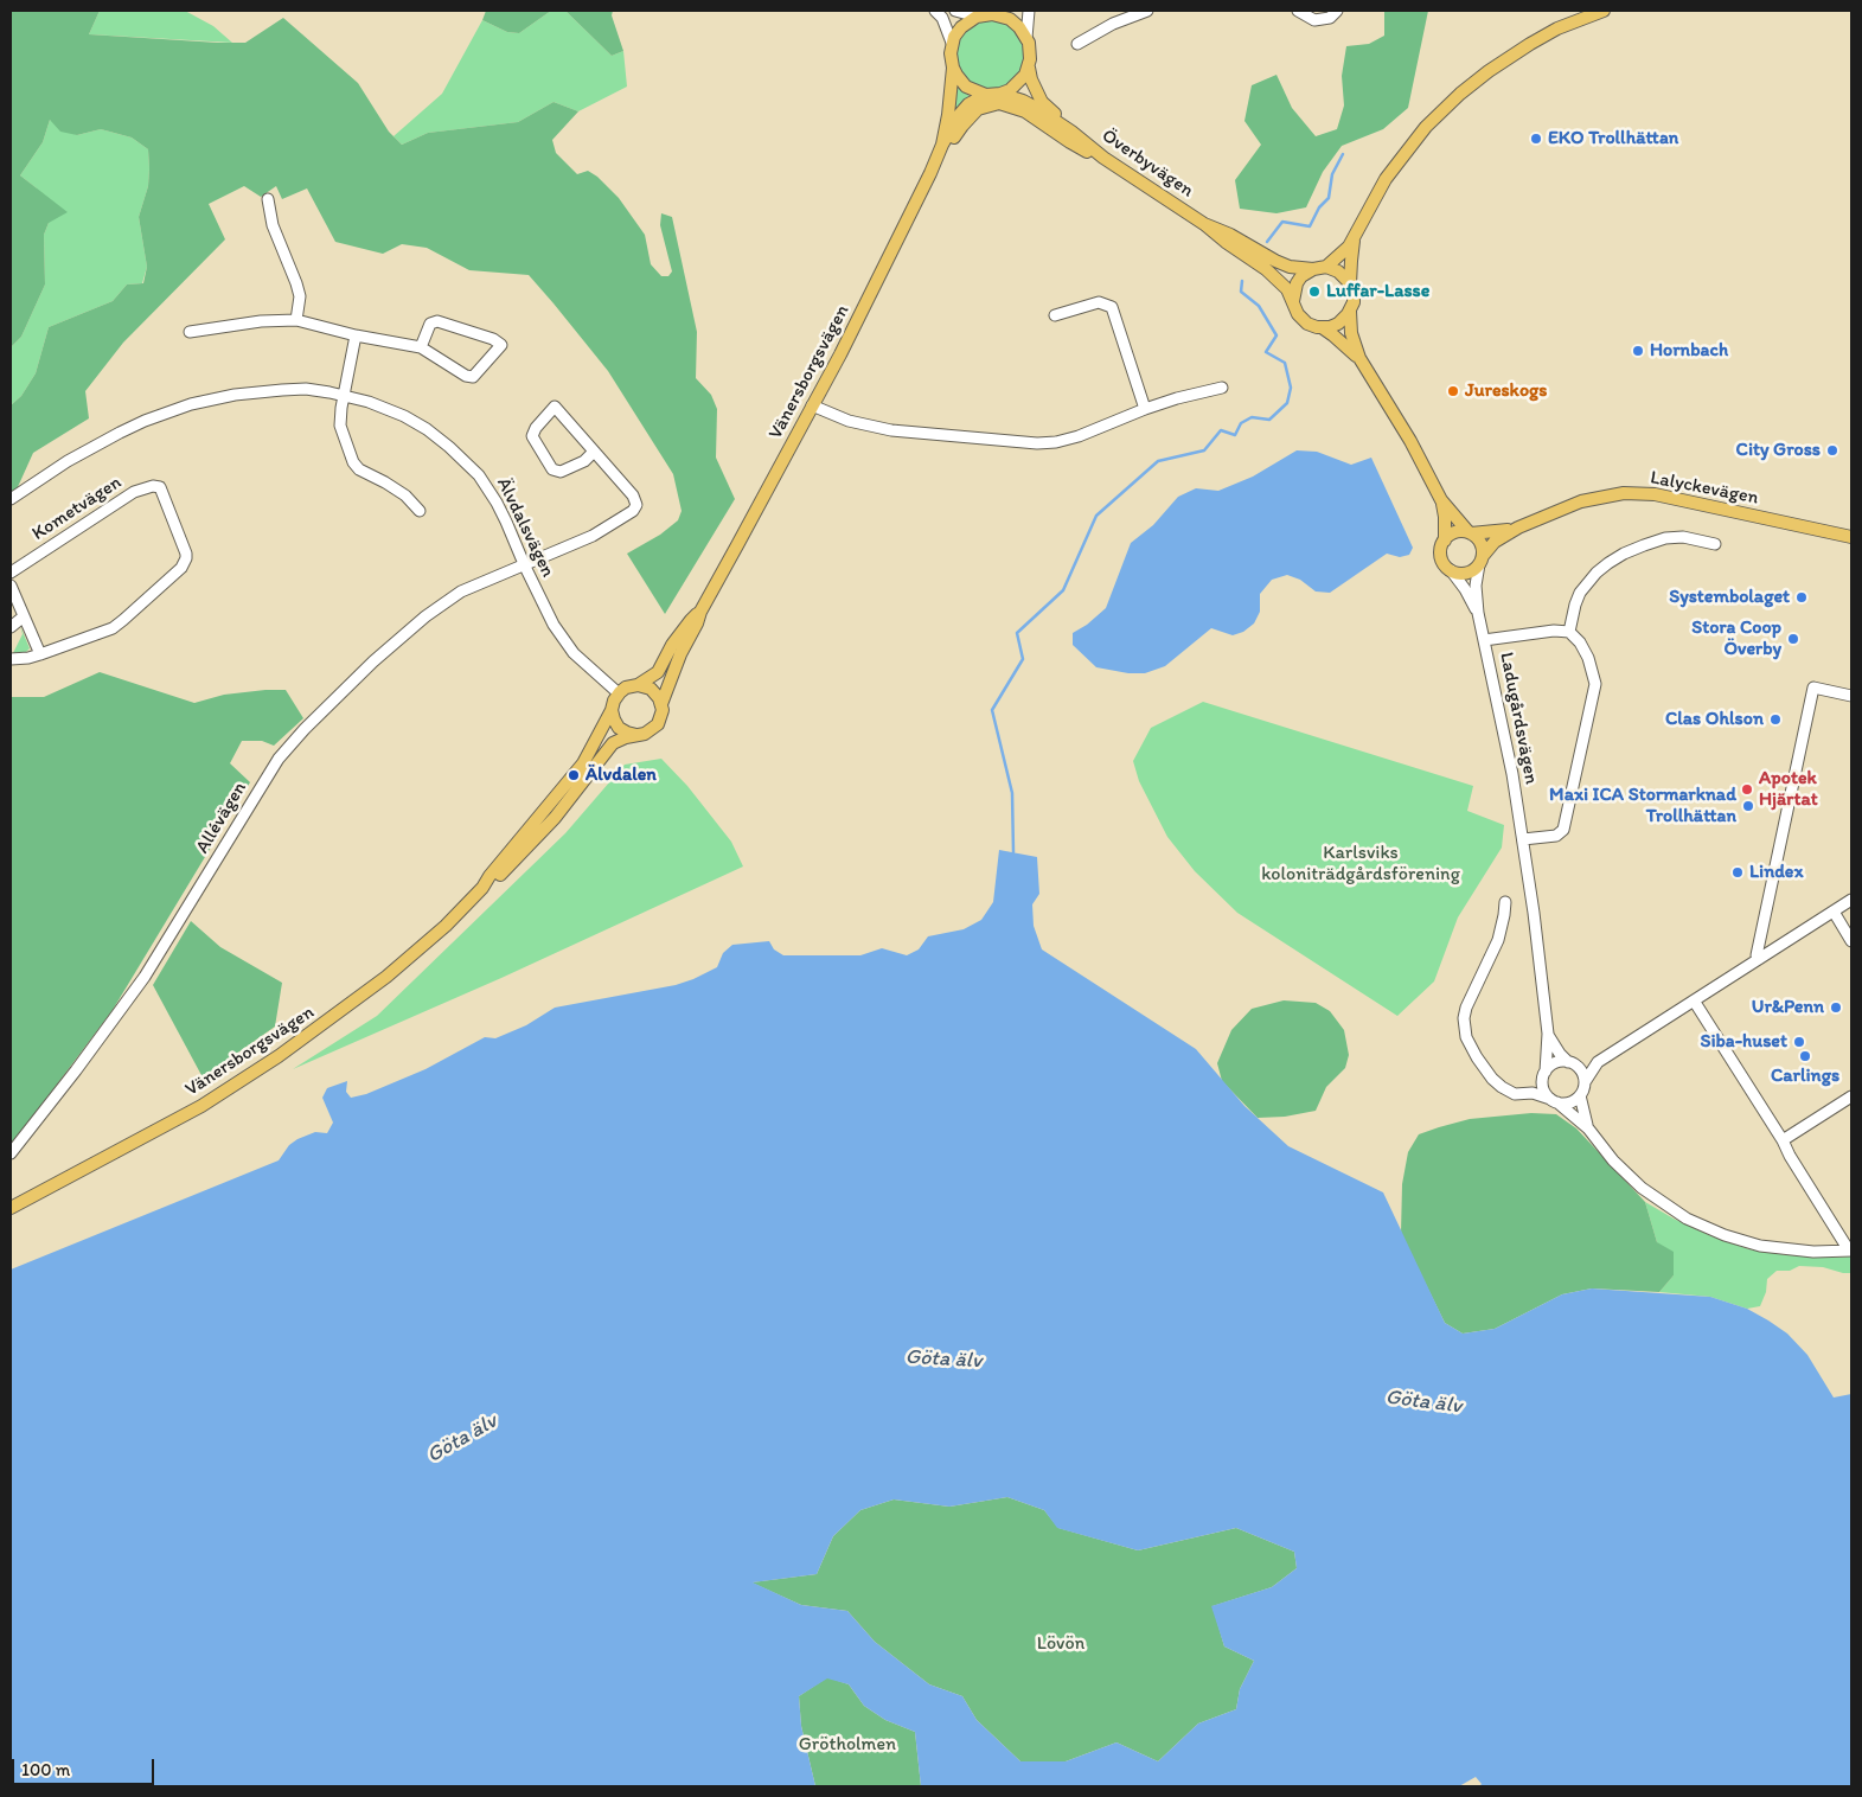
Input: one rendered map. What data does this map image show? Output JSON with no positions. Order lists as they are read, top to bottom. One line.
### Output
{"streets":{"main road":["Överbyvägen","Vänersborgsvägen","Lalyckevägen","Ladugårdsvägen"],"street":["Kometvägen","Älvdalsvägen","Allévägen"]},"crossings":[["Överbyvägen","Vänersborgsvägen"],["Överbyvägen","Ladugårdsvägen"],["Vänersborgsvägen","Älvdalsvägen"],["Lalyckevägen","Ladugårdsvägen"],["Älvdalsvägen","Allévägen"]],"water":["Göta älv"],"parks":["Karlsviks koloniträdgårdsförening","Lövön","Grötholmen"],"places":["EKO Trollhättan","Luffar-Lasse","Hornbach","Jureskogs","City Gross","Systembolaget","Stora Coop Överby","Clas Ohlson","Älvdalen","Apotek Hjärtat","Maxi ICA Stormarknad Trollhättan","Lindex","Ur&Penn","Siba-huset","Carlings"],"scale_bar":"100 m"}
